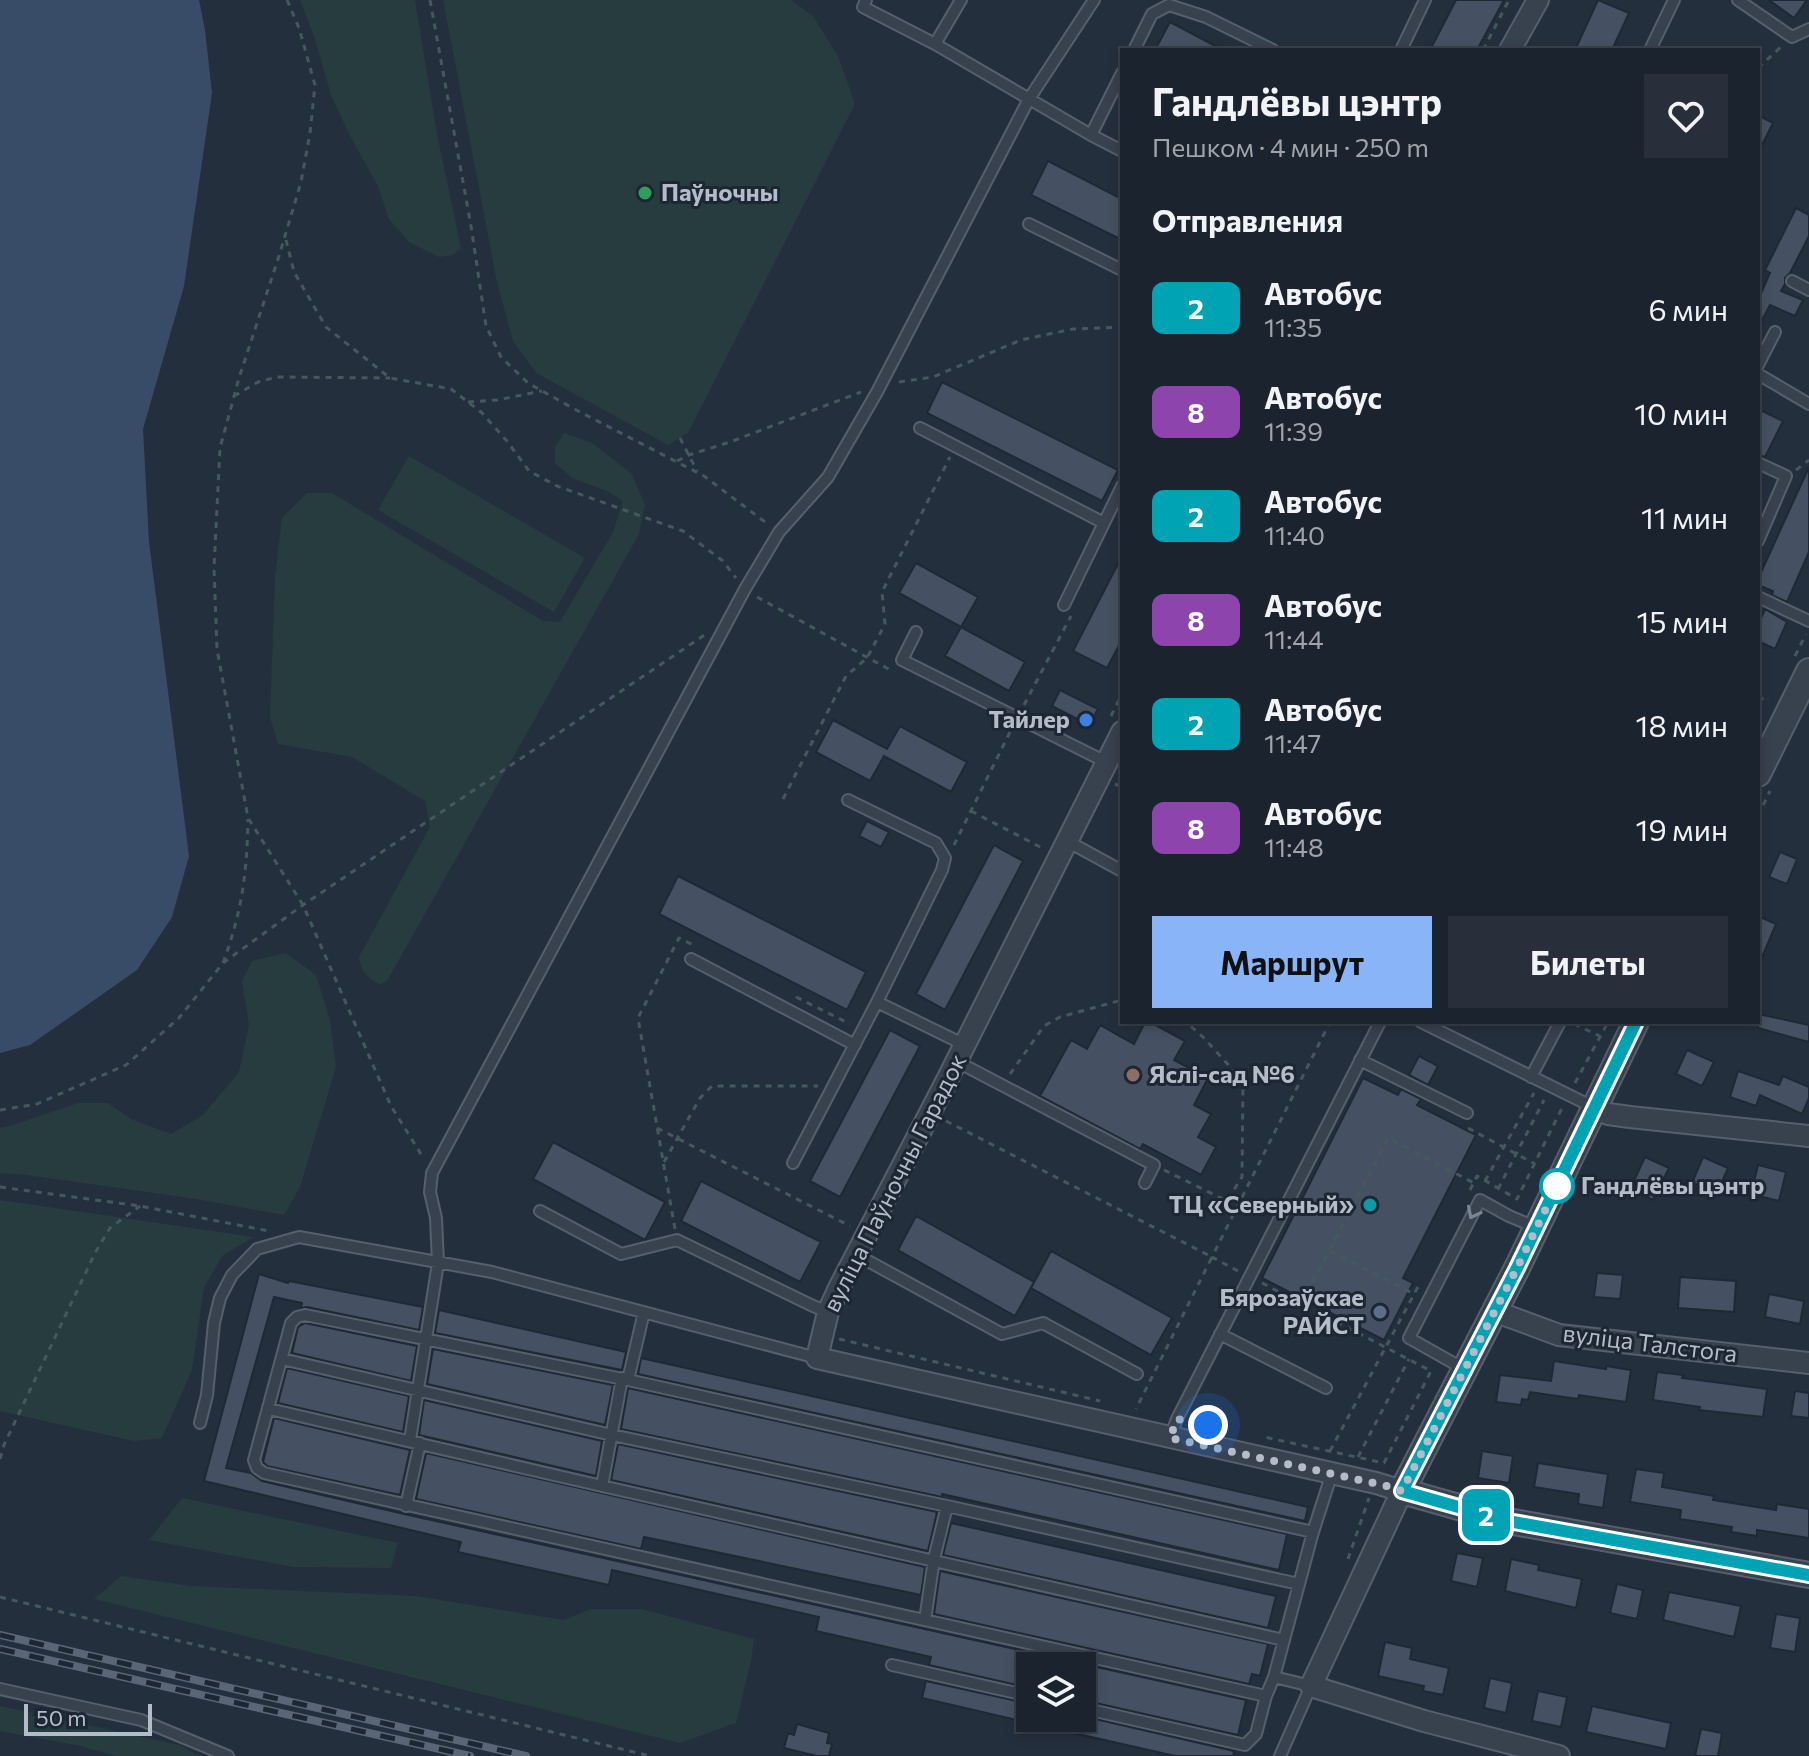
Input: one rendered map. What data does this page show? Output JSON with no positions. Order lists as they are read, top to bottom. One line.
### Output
{"streets":{"street":["вуліца Паўночны Гарадок","вуліца Талстога"]},"places":["Паўночны","Тайлер","Яслі-сад №6","Гандлёвы цэнтр","ТЦ «Северный»","Бярозаўскае РАЙСТ"],"lines":["bus line 2"],"scale_bar":"50 m","page":{"on_map":"2","heading":[["Гандлёвы цэнтр","Пешком · 4 мин · 250 m"],"Отправления"],"list":[{"mark":"2","name":"Автобус","note":"11:35","value":"6 мин"},{"mark":"8","name":"Автобус","note":"11:39","value":"10 мин"},{"mark":"2","name":"Автобус","note":"11:40","value":"11 мин"},{"mark":"8","name":"Автобус","note":"11:44","value":"15 мин"},{"mark":"2","name":"Автобус","note":"11:47","value":"18 мин"},{"mark":"8","name":"Автобус","note":"11:48","value":"19 мин"}],"buttons":["Маршрут","Билеты"],"scale":"50 m"}}
